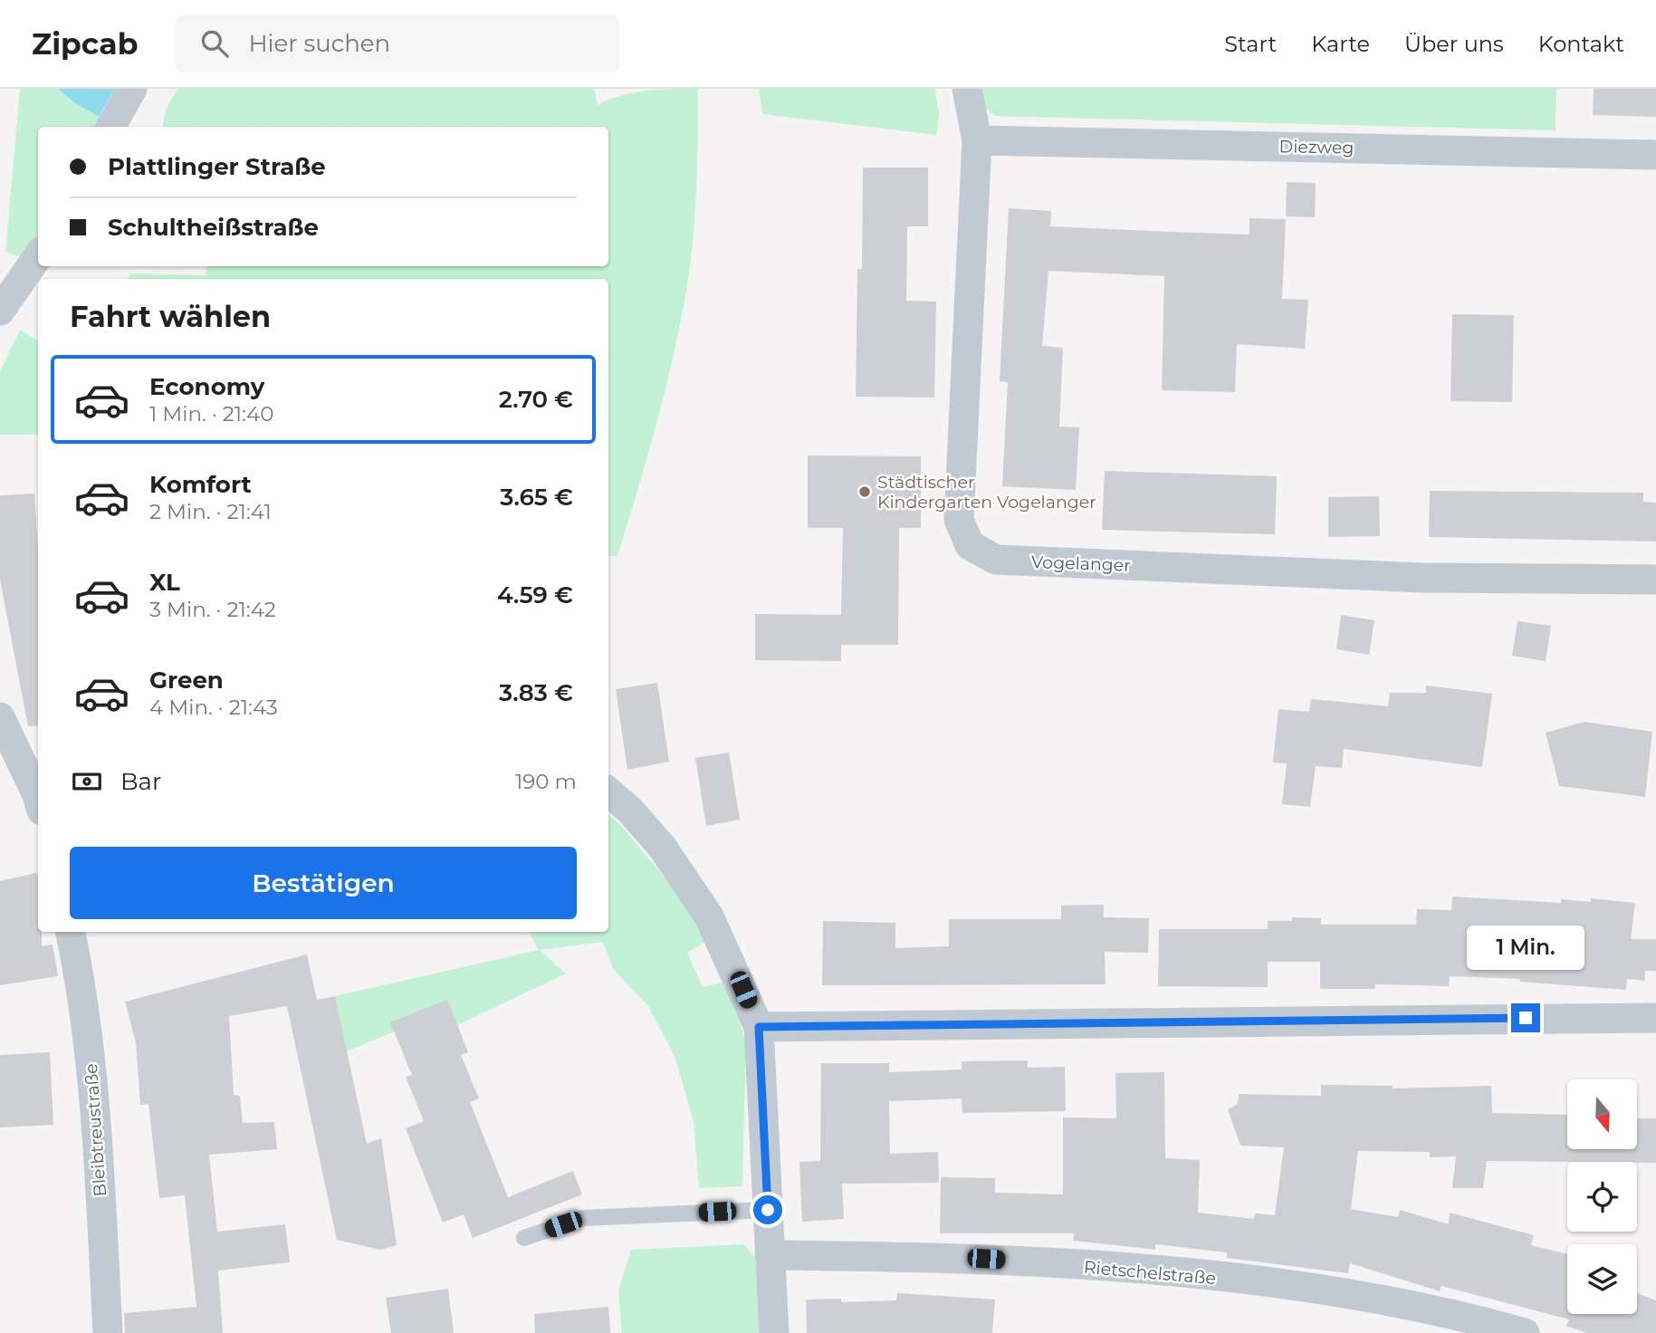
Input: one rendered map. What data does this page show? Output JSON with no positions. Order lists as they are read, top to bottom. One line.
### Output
{"streets":{"street":["Diezweg","Vogelanger","Bleibtreustraße","Rietschelstraße"]},"crossings":[["Diezweg","Vogelanger"]],"places":["Städtischer Kindergarten Vogelanger"],"north":"bottom","page":{"header":"Zipcab","search":"Hier suchen","nav":["Start","Karte","Über uns","Kontakt"],"banner":["Plattlinger Straße","Schultheißstraße"],"heading":"Fahrt wählen","list":[{"name":"Economy","note":"1 Min. · 21:40","value":"2.70 €"},{"name":"Komfort","note":"2 Min. · 21:41","value":"3.65 €"},{"name":"XL","note":"3 Min. · 21:42","value":"4.59 €"},{"name":"Green","note":"4 Min. · 21:43","value":"3.83 €"}],"pay":["Bar","190 m"],"buttons":"Bestätigen","bubble":"1 Min."}}
